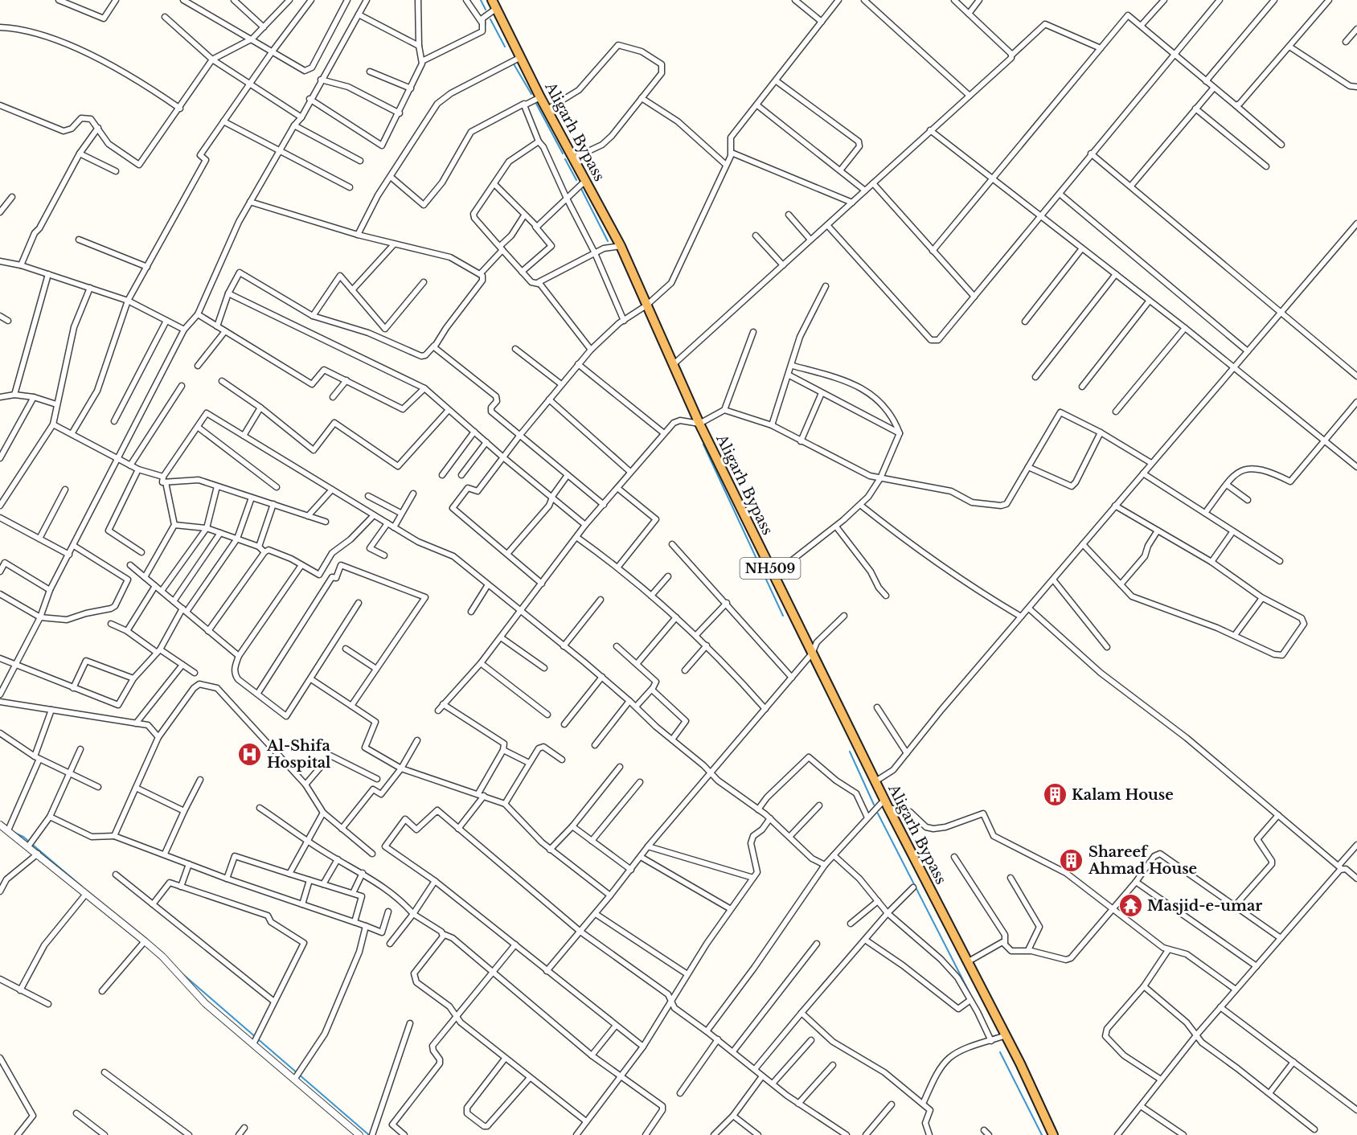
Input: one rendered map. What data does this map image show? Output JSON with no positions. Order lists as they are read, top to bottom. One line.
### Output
{"streets":{"highway":["Aligarh Bypass","NH509"]},"places":{"hospital":["Al-Shifa Hospital"],"building":["Kalam House","Shareef Ahmad House"],"temple":["Masjid-e-umar"]}}
